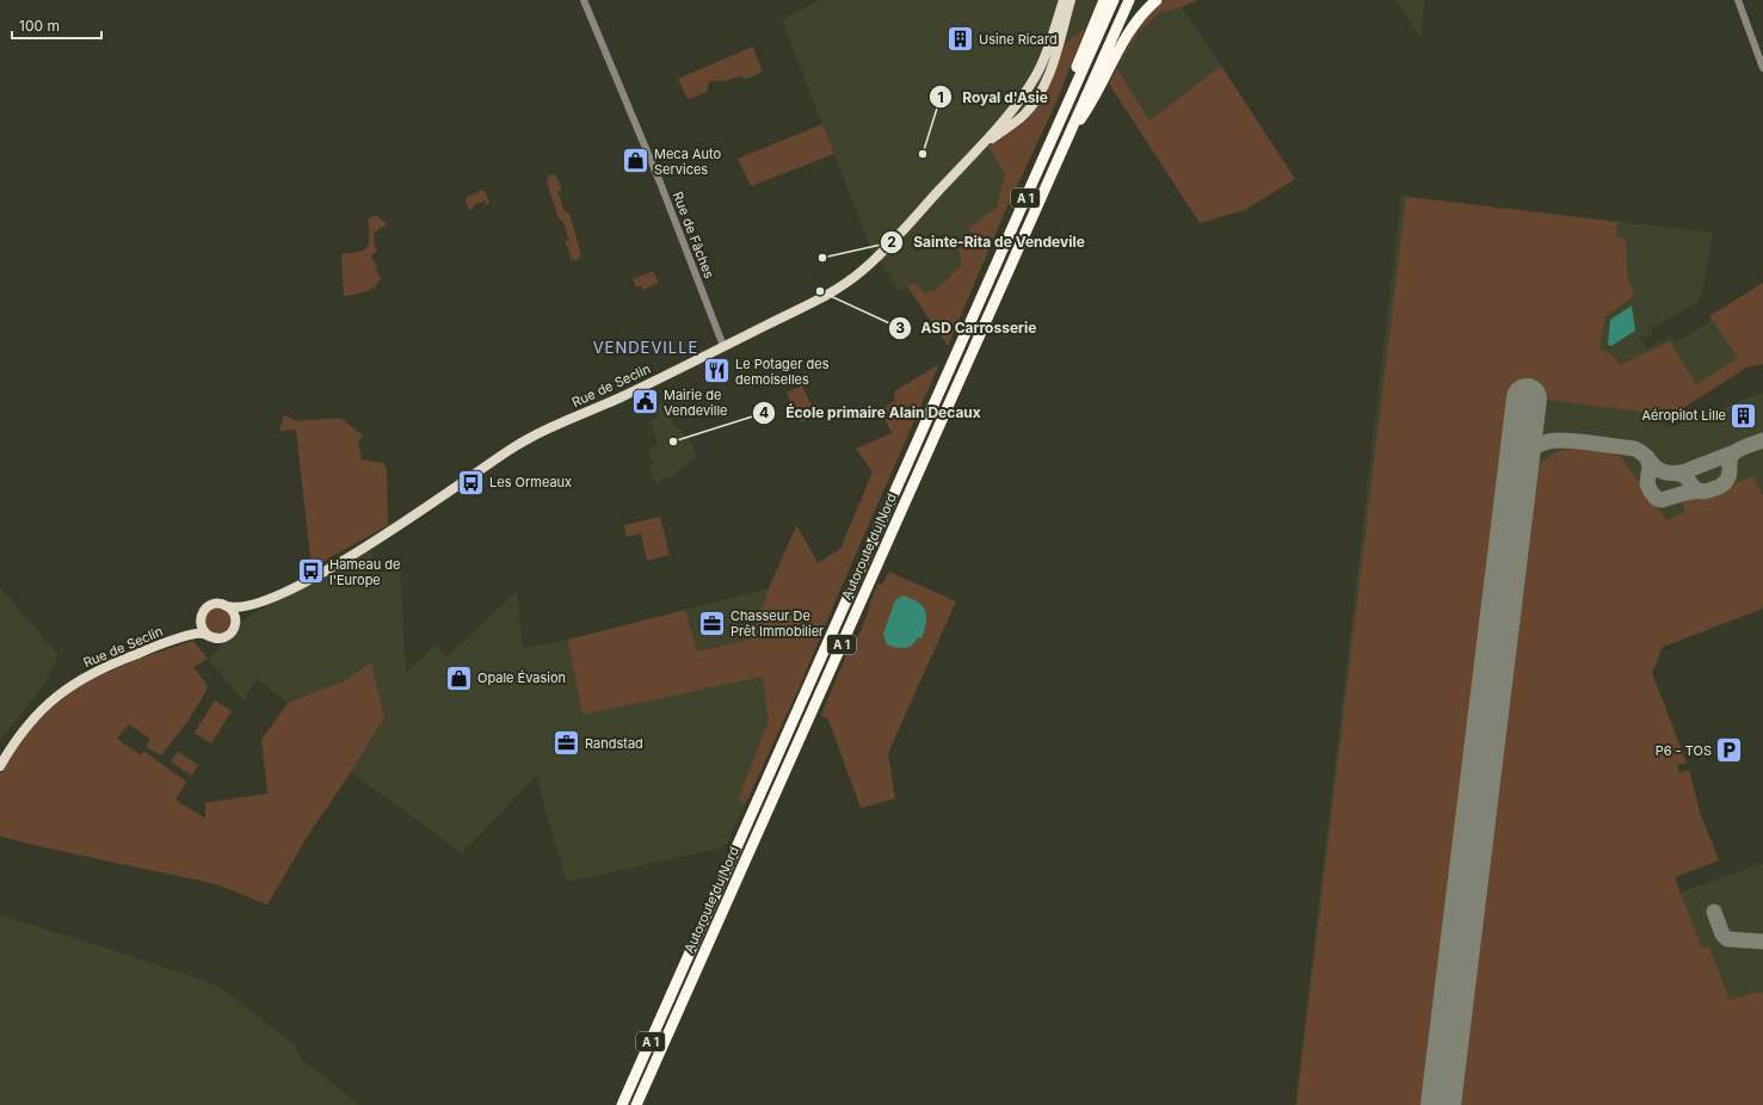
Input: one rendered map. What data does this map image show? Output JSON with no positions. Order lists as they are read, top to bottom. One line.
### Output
{"streets":{"highway":["A 1","Autoroute du Nord"],"main road":["Rue de Seclin"],"street":["Rue de Fâches"]},"crossings":[["Rue de Fâches","Rue de Seclin"]],"districts":["VENDEVILLE"],"places":{"building":["Usine Ricard","Aéropilot Lille"],"other":["Royal d'Asie","Sainte-Rita de Vendevile","ASD Carrosserie","École primaire Alain Decaux"],"shop":["Meca Auto Services","Opale Évasion"],"restaurant":["Le Potager des demoiselles"],"public building":["Mairie de Vendeville"],"bus stop":["Les Ormeaux","Hameau de l'Europe"],"office":["Chasseur De Prêt Immobilier","Randstad"],"parking":["P6 - TOS"]},"scale_bar":"100 m"}
